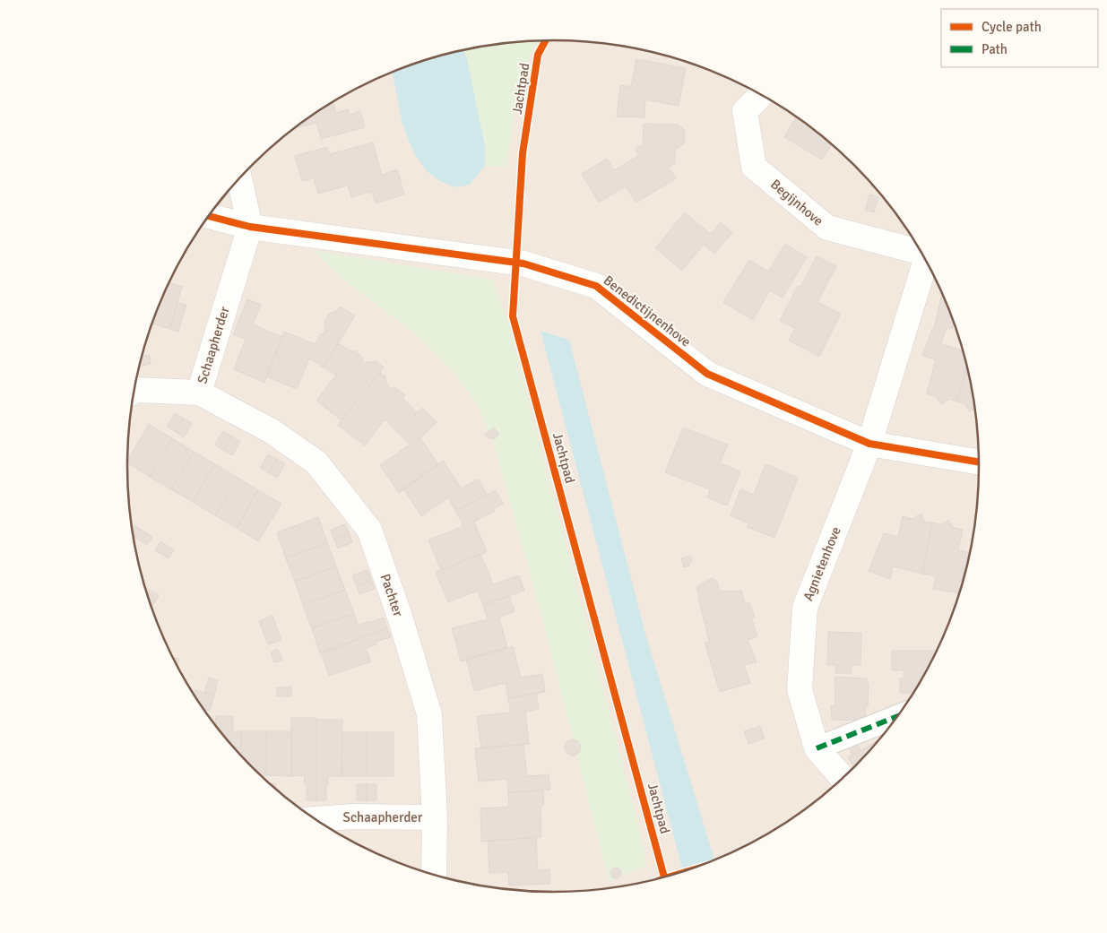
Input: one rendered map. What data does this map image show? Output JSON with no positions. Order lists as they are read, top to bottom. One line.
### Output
{"streets":{"street":["Begijnhove","Benedictijnenhove","Schaapherder","Agnietenhove","Pachter"],"cycle path":["Jachtpad"]},"crossings":[["Begijnhove","Benedictijnenhove"],["Begijnhove","Agnietenhove"],["Benedictijnenhove","Schaapherder"],["Benedictijnenhove","Agnietenhove"],["Schaapherder","Pachter"]],"legend":["Cycle path","Path"]}
